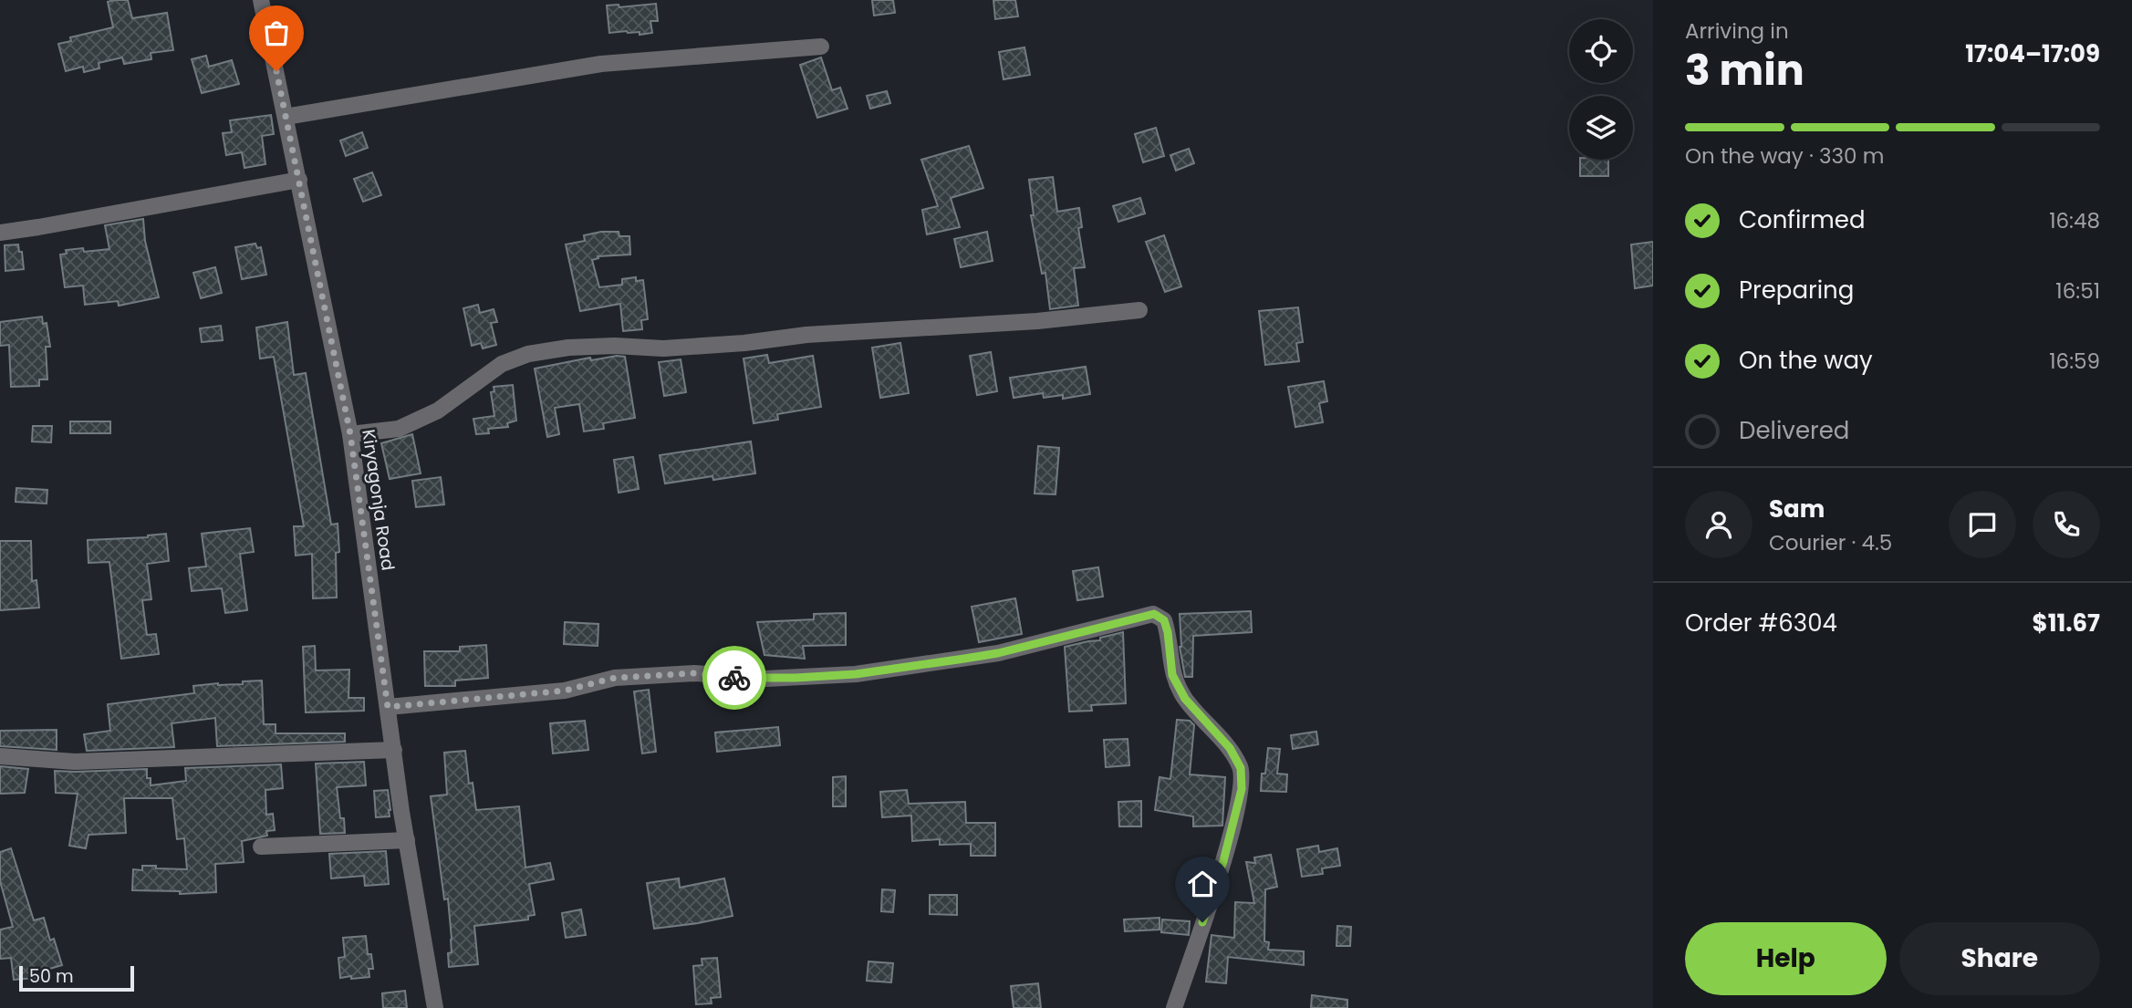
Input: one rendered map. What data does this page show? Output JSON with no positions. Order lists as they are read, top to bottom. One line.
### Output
{"streets":{"street":["Kiryagonja Road"]},"scale_bar":"50 m","page":{"heading":["3 min","Arriving in","17:04–17:09"],"panel":["Sam","Courier · 4.5","Order #6304","$11.67"],"bar":"On the way · 330 m","list":[["Confirmed","16:48"],["Preparing","16:51"],["On the way","16:59"],"Delivered"],"buttons":["Help","Share"],"scale":"50 m"}}
